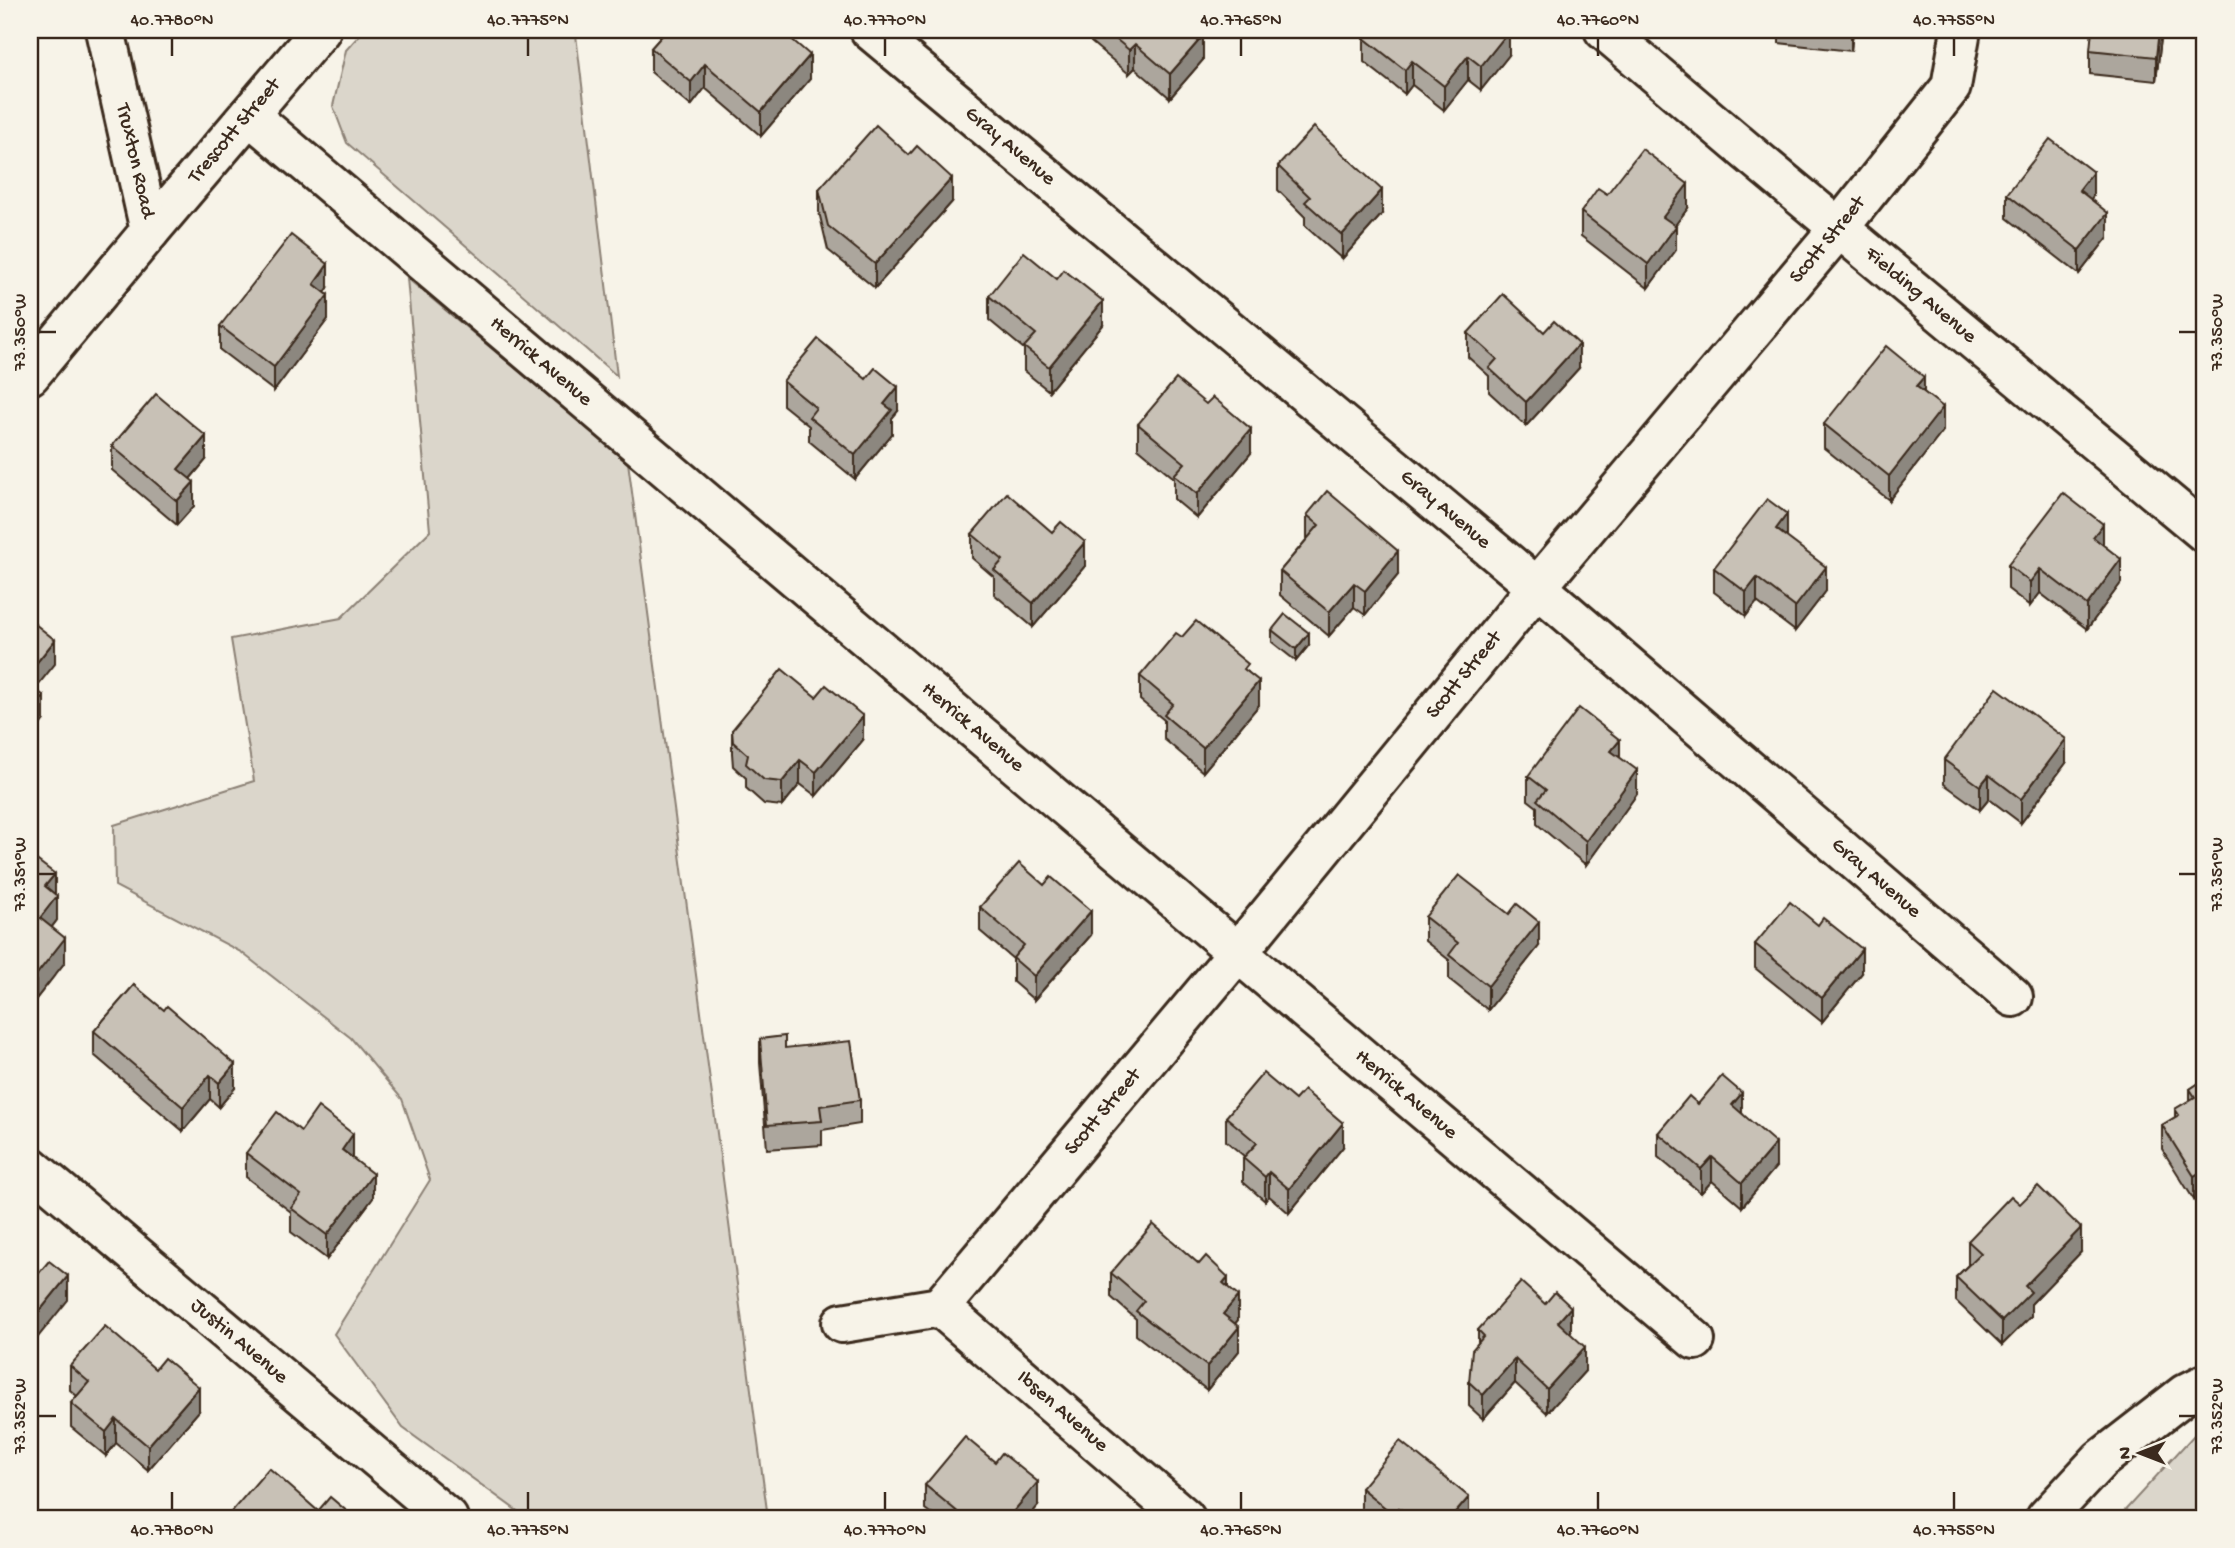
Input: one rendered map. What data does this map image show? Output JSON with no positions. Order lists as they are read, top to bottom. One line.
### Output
{"streets":{"street":["Trescott Street","Gray Avenue","Truxton Road","Scott Street","Fielding Avenue","Herrick Avenue","Justin Avenue","Ibsen Avenue"]},"crossings":[["Trescott Street","Truxton Road"],["Trescott Street","Herrick Avenue"],["Gray Avenue","Scott Street"],["Scott Street","Fielding Avenue"],["Scott Street","Herrick Avenue"],["Scott Street","Ibsen Avenue"]],"north":"left","coordinates":["40.7780°N","40.7775°N","40.7770°N","40.7765°N","40.7760°N","40.7755°N","73.350°W","73.351°W","73.352°W"]}
